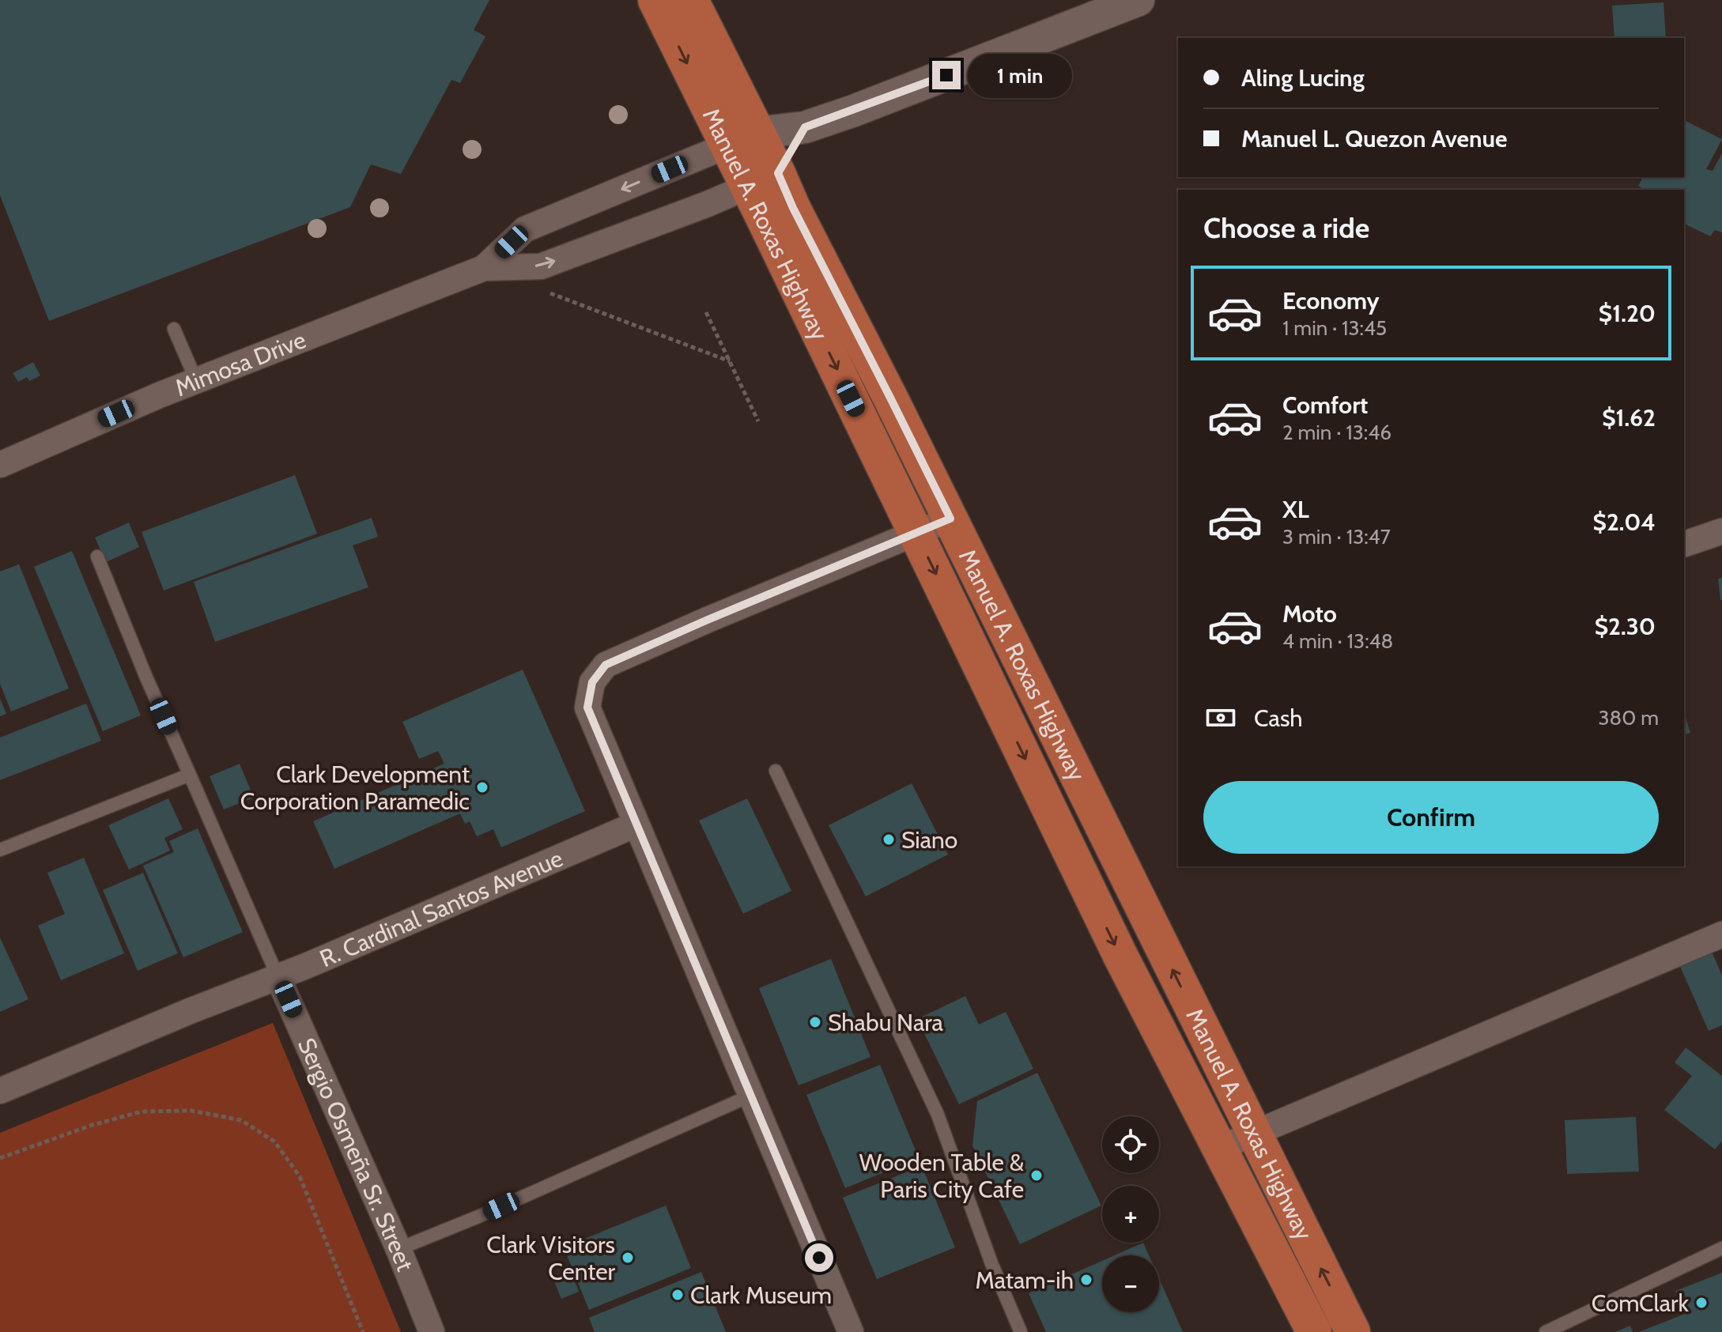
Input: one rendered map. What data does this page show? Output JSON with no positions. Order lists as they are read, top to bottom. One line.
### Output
{"streets":{"main road":["Manuel A. Roxas Highway"],"street":["Mimosa Drive","R. Cardinal Santos Avenue","Sergio Osmeña Sr. Street"]},"crossings":[["Manuel A. Roxas Highway","Mimosa Drive"],["R. Cardinal Santos Avenue","Sergio Osmeña Sr. Street"]],"places":["Clark Development Corporation Paramedic","Siano","Shabu Nara","Wooden Table & Paris City Cafe","Clark Visitors Center","Matam-ih","Clark Museum","ComClark"],"page":{"banner":["Aling Lucing","Manuel L. Quezon Avenue"],"bubble":"1 min","heading":"Choose a ride","list":[{"name":"Economy","note":"1 min · 13:45","value":"$1.20"},{"name":"Comfort","note":"2 min · 13:46","value":"$1.62"},{"name":"XL","note":"3 min · 13:47","value":"$2.04"},{"name":"Moto","note":"4 min · 13:48","value":"$2.30"}],"pay":["Cash","380 m"],"buttons":"Confirm","map_buttons":["+","−"]}}
